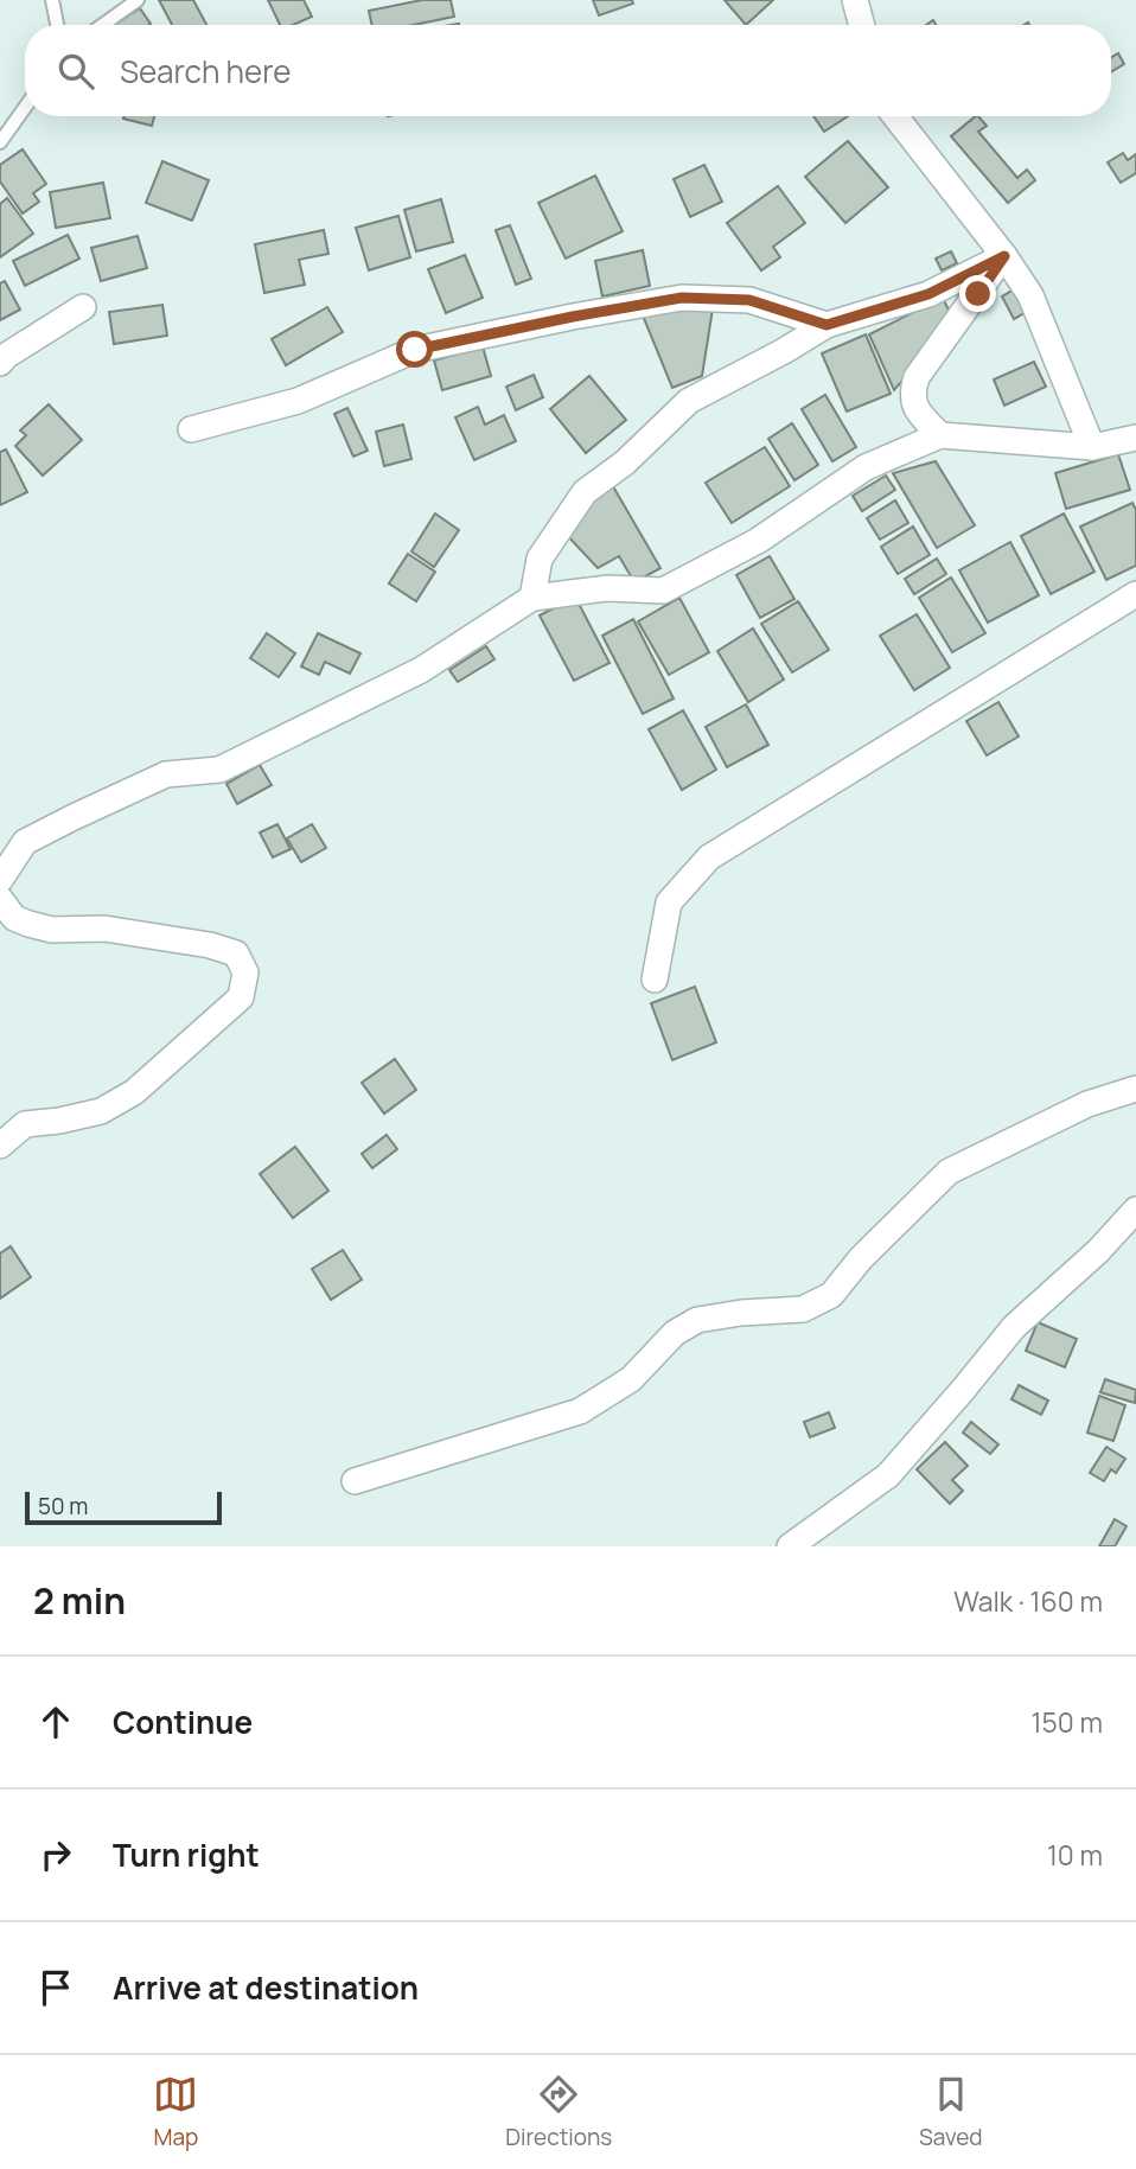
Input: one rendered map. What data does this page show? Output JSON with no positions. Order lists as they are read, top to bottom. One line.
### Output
{"scale_bar":"50 m","page":{"search":"Search here","scale":"50 m","heading":["2 min","Walk · 160 m"],"list":[["Continue","150 m"],["Turn right","10 m"],"Arrive at destination"],"nav":["Map","Directions","Saved"]}}
